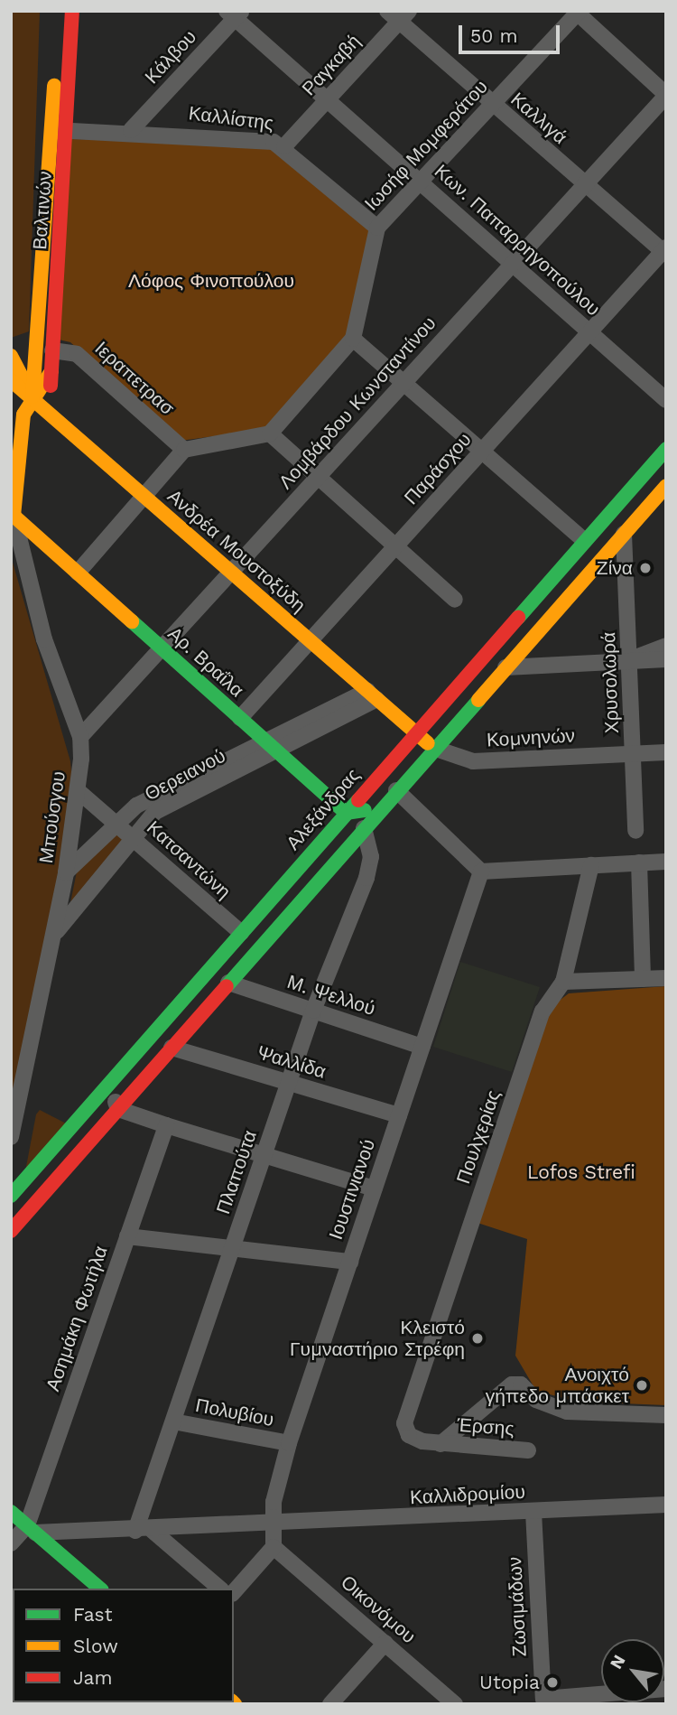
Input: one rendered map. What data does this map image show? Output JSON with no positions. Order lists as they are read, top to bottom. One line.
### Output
{"streets":{"street":["Κάλβου","Ραγκαβή","Καλλίστης","Καλλιγά","Ιωσήφ Μομφεράτου","Βαλτινών","Κων. Παπαρρηγοπούλου","Ιεραπετρασ","Λομβάρδου Κωνσταντίνου","Παράσχου","Ανδρέα Μουστοξύδη","Αρ. Βραΐλα","Χρυσολωρά","Κομνηνών","Θερειανού","Αλεξάνδρας","Μπούσγου","Κατσαντώνη","Μ. Ψελλού","Ψαλλίδα","Πουλχερίας","Πλαπούτα","Ιουστινιανού","Ασημάκη Φωτήλα","Πολυβίου","Έρσης","Καλλιδρομίου","Ζωσιμάδων","Οικονόμου"]},"crossings":[["Κάλβου","Καλλίστης"],["Κάλβου","Κων. Παπαρρηγοπούλου"],["Ραγκαβή","Καλλίστης"],["Ραγκαβή","Καλλιγά"],["Ραγκαβή","Κων. Παπαρρηγοπούλου"],["Καλλίστης","Ιωσήφ Μομφεράτου"],["Καλλίστης","Βαλτινών"],["Καλλιγά","Ιωσήφ Μομφεράτου"],["Καλλιγά","Λομβάρδου Κωνσταντίνου"],["Καλλιγά","Παράσχου"],["Ιωσήφ Μομφεράτου","Κων. Παπαρρηγοπούλου"],["Βαλτινών","Ιεραπετρασ"],["Βαλτινών","Ανδρέα Μουστοξύδη"],["Βαλτινών","Μπούσγου"],["Κων. Παπαρρηγοπούλου","Λομβάρδου Κωνσταντίνου"],["Κων. Παπαρρηγοπούλου","Παράσχου"],["Λομβάρδου Κωνσταντίνου","Ανδρέα Μουστοξύδη"],["Λομβάρδου Κωνσταντίνου","Αρ. Βραΐλα"],["Λομβάρδου Κωνσταντίνου","Μπούσγου"],["Παράσχου","Ανδρέα Μουστοξύδη"],["Παράσχου","Αρ. Βραΐλα"],["Ανδρέα Μουστοξύδη","Κομνηνών"],["Ανδρέα Μουστοξύδη","Θερειανού"],["Ανδρέα Μουστοξύδη","Αλεξάνδρας"],["Ανδρέα Μουστοξύδη","Μπούσγου"],["Αρ. Βραΐλα","Θερειανού"],["Αρ. Βραΐλα","Αλεξάνδρας"],["Αρ. Βραΐλα","Μπούσγου"],["Χρυσολωρά","Κομνηνών"],["Κομνηνών","Αλεξάνδρας"],["Θερειανού","Μπούσγου"],["Θερειανού","Κατσαντώνη"],["Αλεξάνδρας","Κατσαντώνη"],["Μπούσγου","Κατσαντώνη"],["Μ. Ψελλού","Πλαπούτα"],["Μ. Ψελλού","Ιουστινιανού"],["Ψαλλίδα","Πλαπούτα"],["Ψαλλίδα","Ιουστινιανού"],["Πουλχερίας","Έρσης"],["Πλαπούτα","Πολυβίου"],["Πλαπούτα","Καλλιδρομίου"],["Ιουστινιανού","Πολυβίου"],["Ιουστινιανού","Καλλιδρομίου"],["Ασημάκη Φωτήλα","Καλλιδρομίου"],["Καλλιδρομίου","Ζωσιμάδων"]],"parks":["Λόφος Φινοπούλου","Lofos Strefi"],"places":["Ζίνα","Κλειστό Γυμναστήριο Στρέφη","Ανοιχτό γήπεδο μπάσκετ","Utopia"],"legend":["Fast","Slow","Jam"],"scale_bar":"50 m","north":"top left"}
